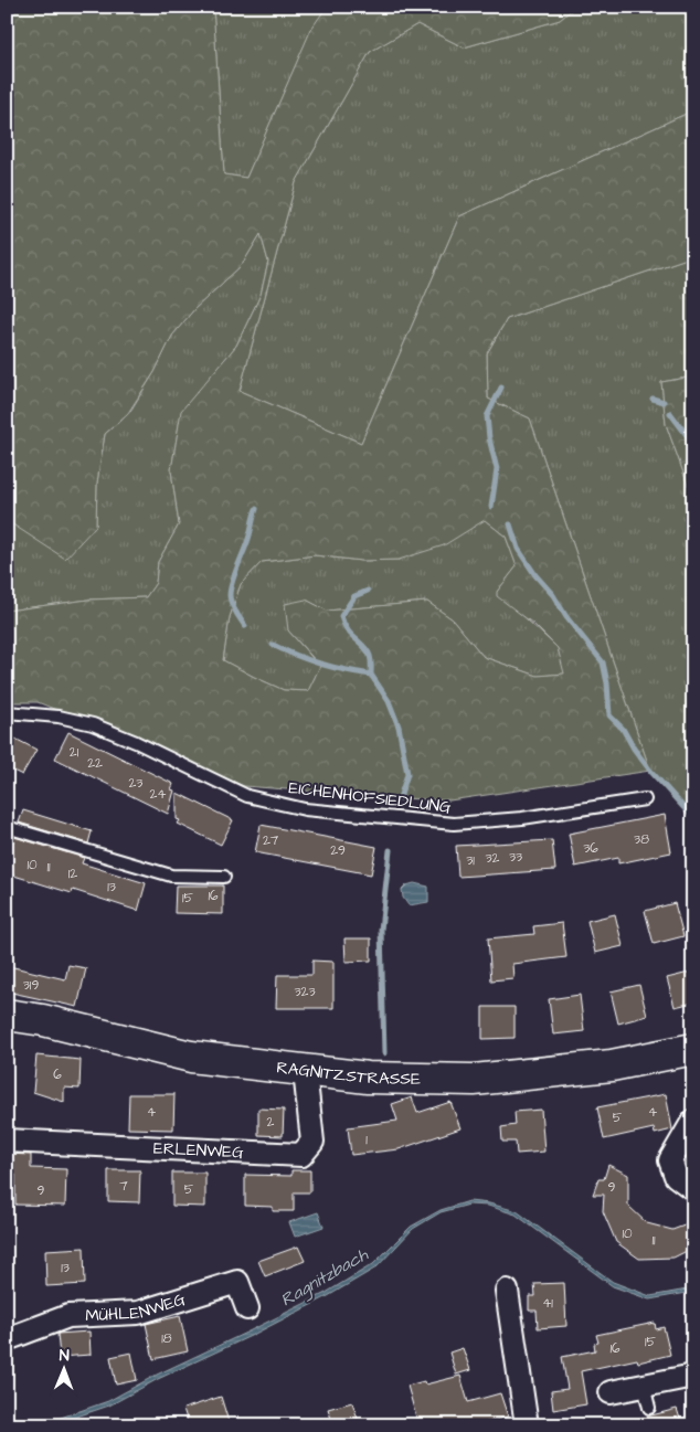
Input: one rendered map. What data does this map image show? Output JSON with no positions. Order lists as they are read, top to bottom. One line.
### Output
{"streets":{"main road":["RAGNITZSTRASSE"],"street":["ERLENWEG","MÜHLENWEG"],"lane":["EICHENHOFSIEDLUNG"]},"crossings":[["RAGNITZSTRASSE","ERLENWEG"]],"water":["Ragnitzbach"],"house_numbers":["21","22","23","24","38","27","36","29","33","32","31","10","11","12","13","16","15","319","323","6","4","4","5","2","1","7","9","5","9","10","11","13","41","18","15","16"],"north":"top"}
